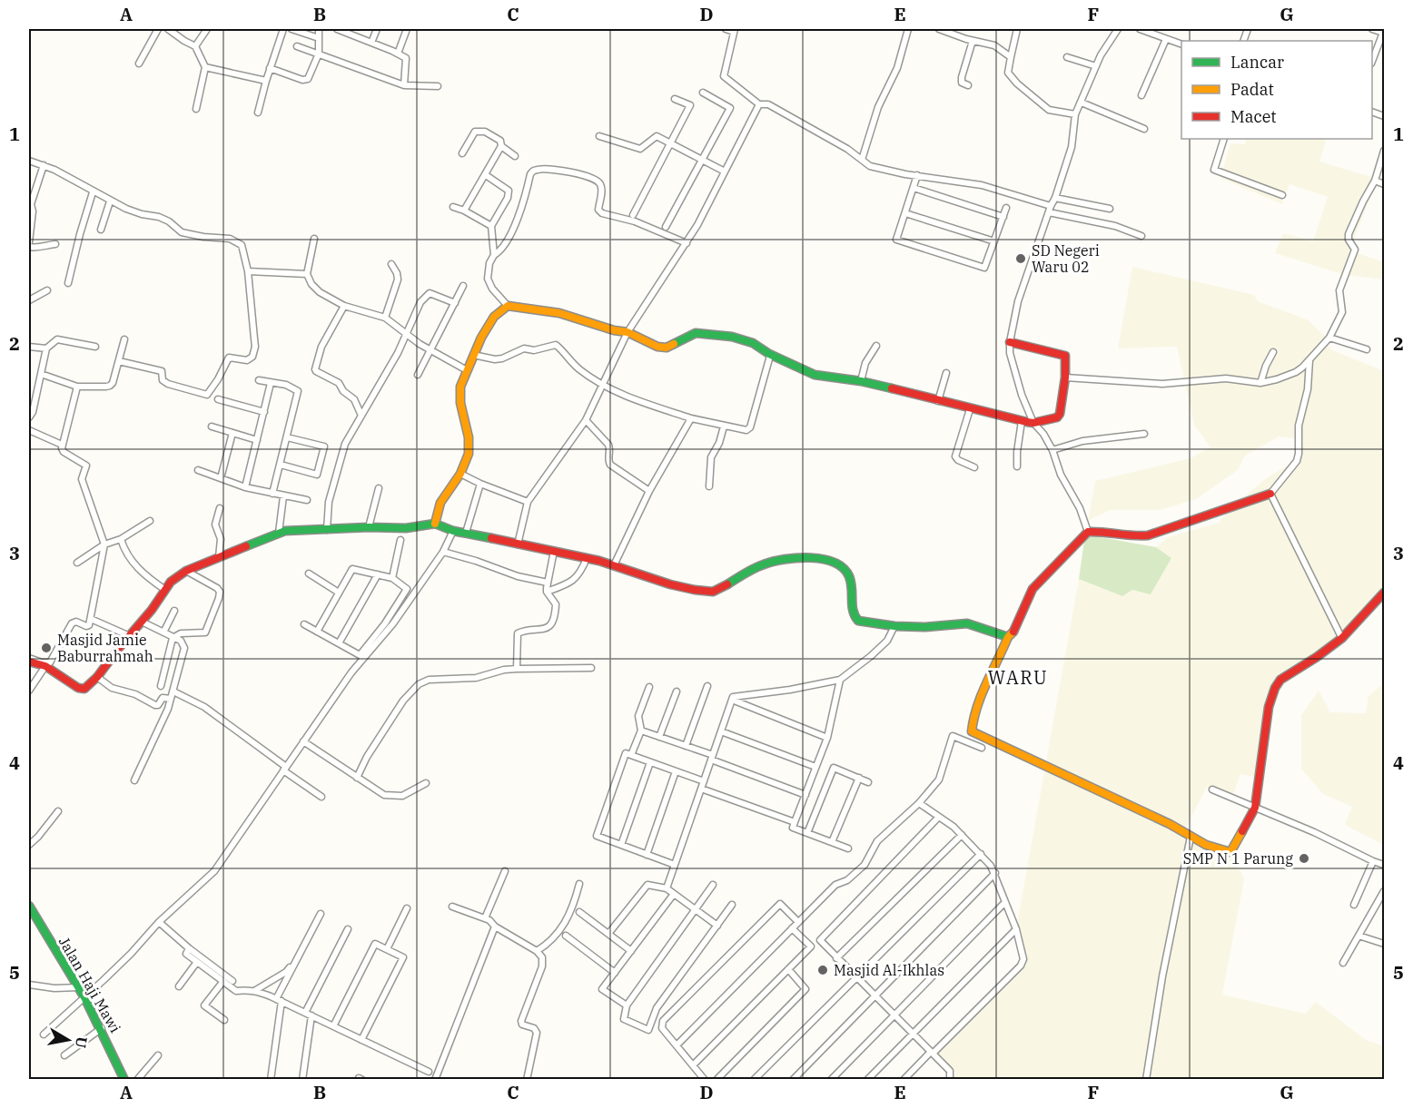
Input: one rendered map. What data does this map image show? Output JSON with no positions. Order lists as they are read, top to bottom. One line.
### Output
{"streets":{"street":["Jalan Haji Mawi"]},"districts":["WARU"],"places":["SD Negeri Waru 02","Masjid Jamie Baburrahmah","SMP N 1 Parung","Masjid Al-Ikhlas"],"legend":["Lancar","Padat","Macet"],"north":"right","grid":{"columns":["A","B","C","D","E","F","G"],"rows":["1","2","3","4","5"]}}
